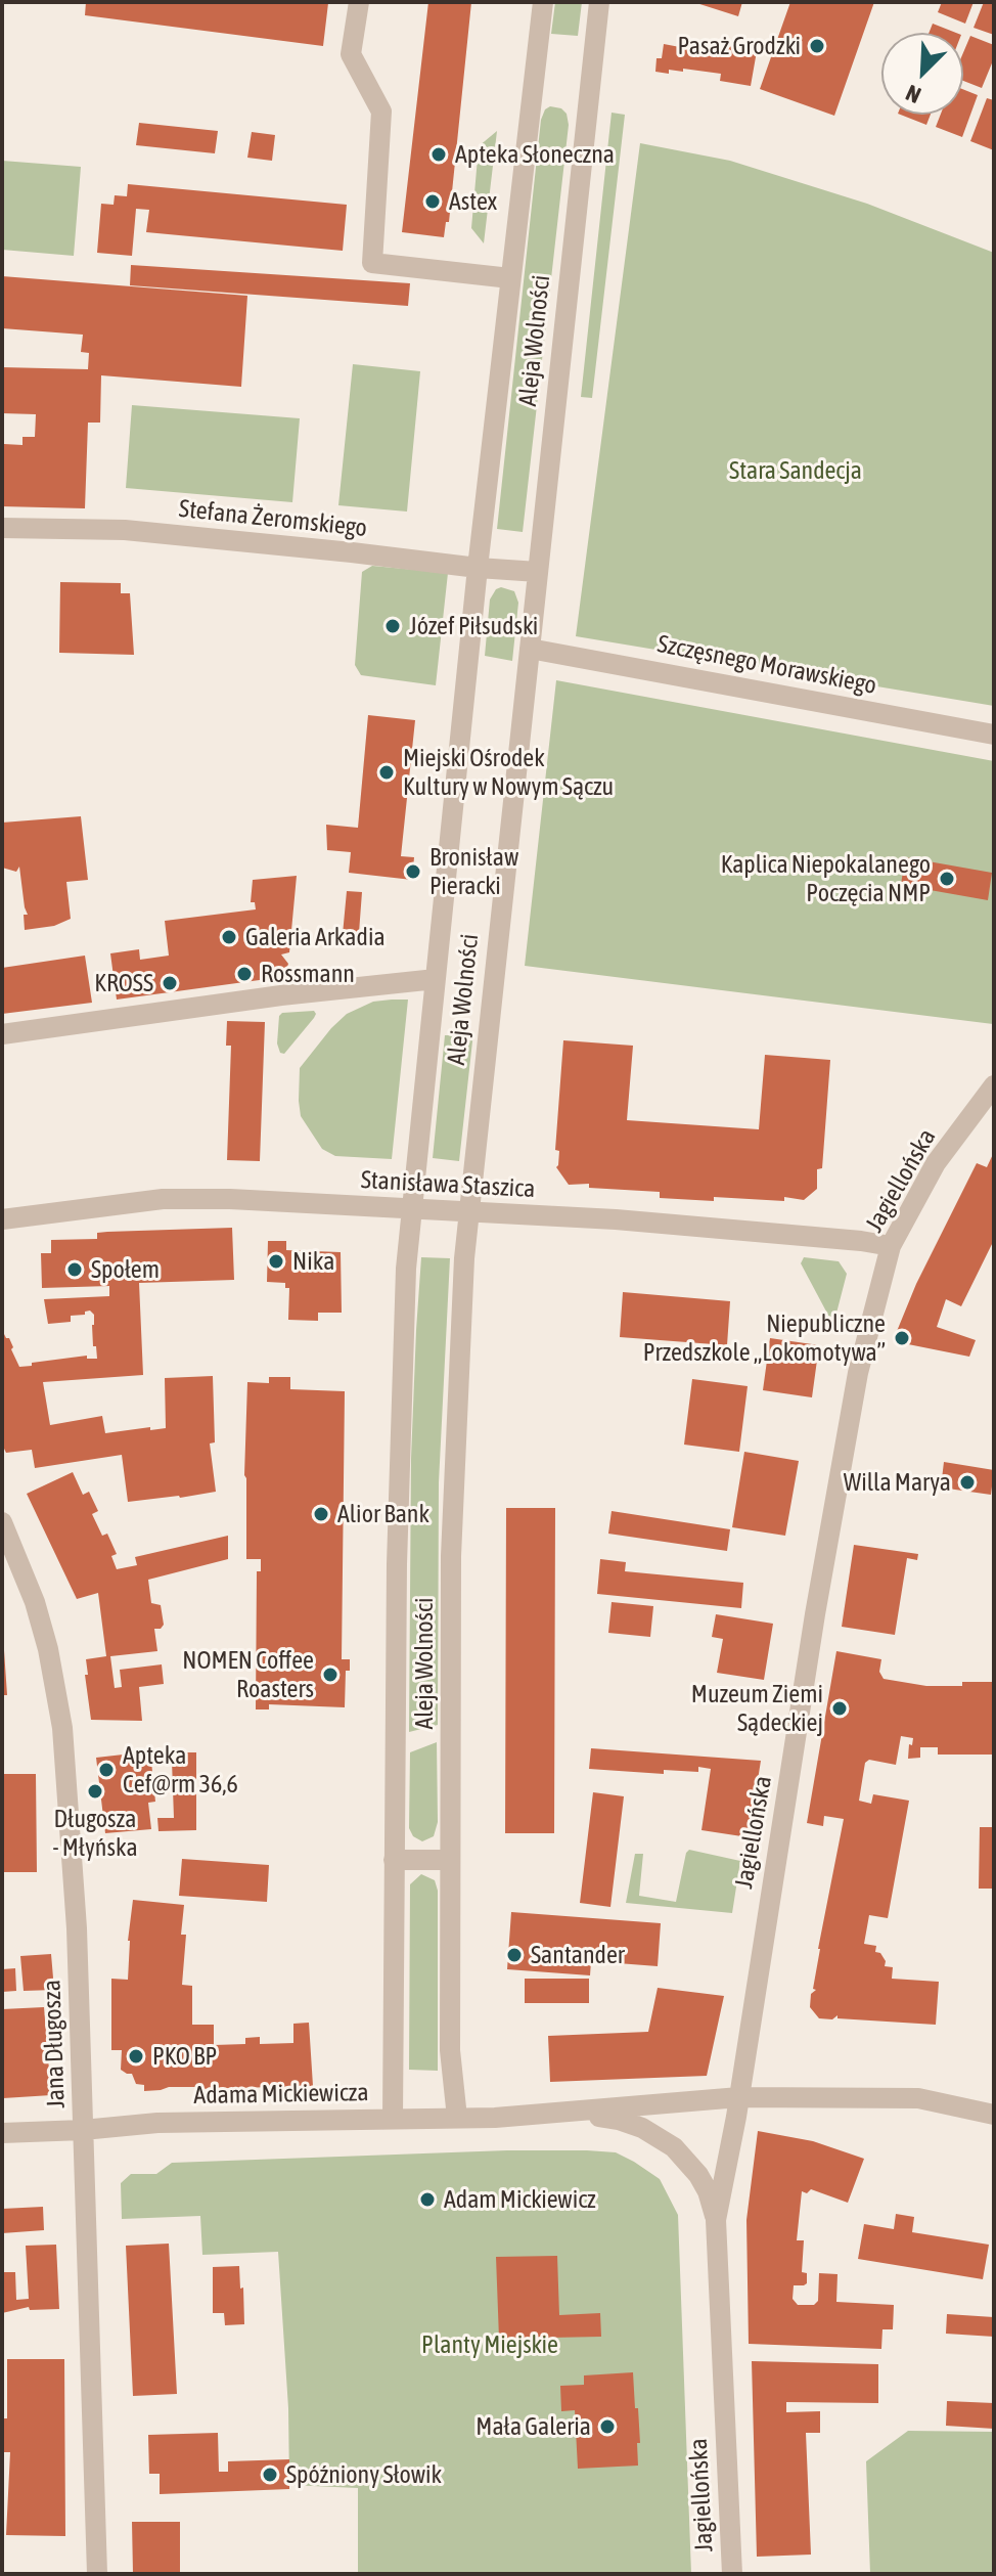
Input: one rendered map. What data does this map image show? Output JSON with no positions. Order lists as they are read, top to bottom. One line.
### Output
{"streets":{"street":["Aleja Wolności","Stefana Żeromskiego","Szczęsnego Morawskiego","Jagiellońska","Stanisława Staszica","Jana Długosza","Adama Mickiewicza"]},"crossings":[["Aleja Wolności","Stefana Żeromskiego"],["Aleja Wolności","Szczęsnego Morawskiego"],["Aleja Wolności","Stanisława Staszica"],["Aleja Wolności","Adama Mickiewicza"],["Jagiellońska","Stanisława Staszica"],["Jagiellońska","Adama Mickiewicza"],["Jana Długosza","Adama Mickiewicza"]],"parks":["Stara Sandecja","Planty Miejskie"],"places":["Pasaż Grodzki","Apteka Słoneczna","Astex","Józef Piłsudski","Miejski Ośrodek Kultury w Nowym Sączu","Bronisław Pieracki","Kaplica Niepokalanego Poczęcia NMP","Galeria Arkadia","Rossmann","KROSS","Nika","Społem","Niepubliczne Przedszkole „Lokomotywa”","Willa Marya","Alior Bank","NOMEN Coffee Roasters","Muzeum Ziemi Sądeckiej","Apteka Cef@rm 36,6","Długosza - Młyńska","Santander","PKO BP","Adam Mickiewicz","Mała Galeria","Spóźniony Słowik"],"north":"bottom left"}
